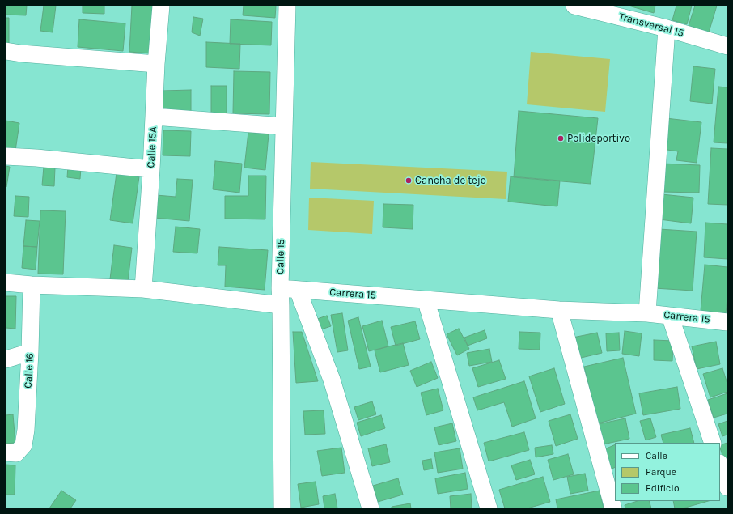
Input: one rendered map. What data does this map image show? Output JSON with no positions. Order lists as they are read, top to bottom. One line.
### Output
{"streets":{"street":["Transversal 15","Calle 15A","Calle 15","Carrera 15","Calle 16"]},"crossings":[["Calle 15","Carrera 15"]],"places":["Polideportivo","Cancha de tejo"],"legend":["Calle","Parque","Edificio"]}
